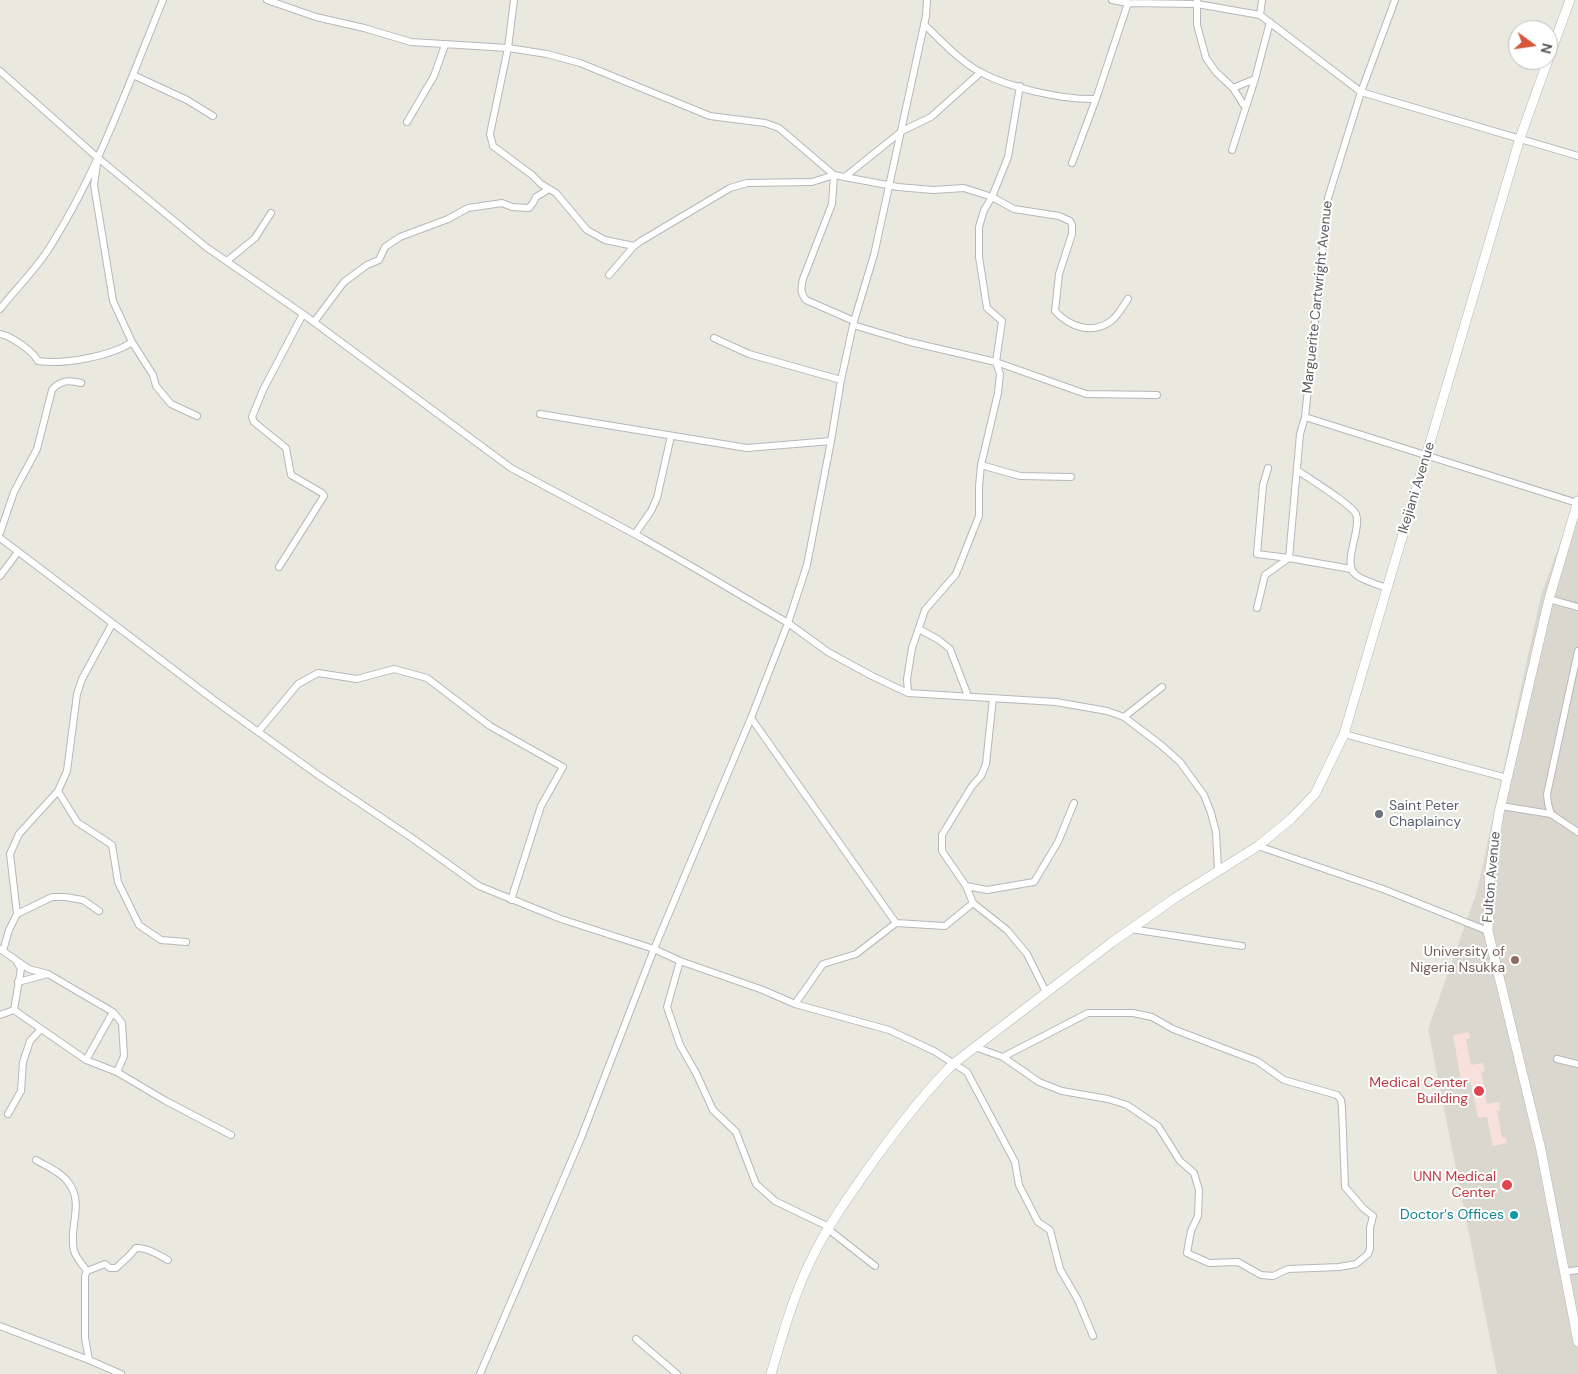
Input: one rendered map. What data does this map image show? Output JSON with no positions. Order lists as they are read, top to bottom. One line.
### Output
{"streets":{"street":["Marguerite Cartwright Avenue","Ikejiani Avenue","Fulton Avenue"]},"places":["Saint Peter Chaplaincy","University of Nigeria Nsukka","Medical Center Building","UNN Medical Center","Doctor's Offices"],"north":"right"}
